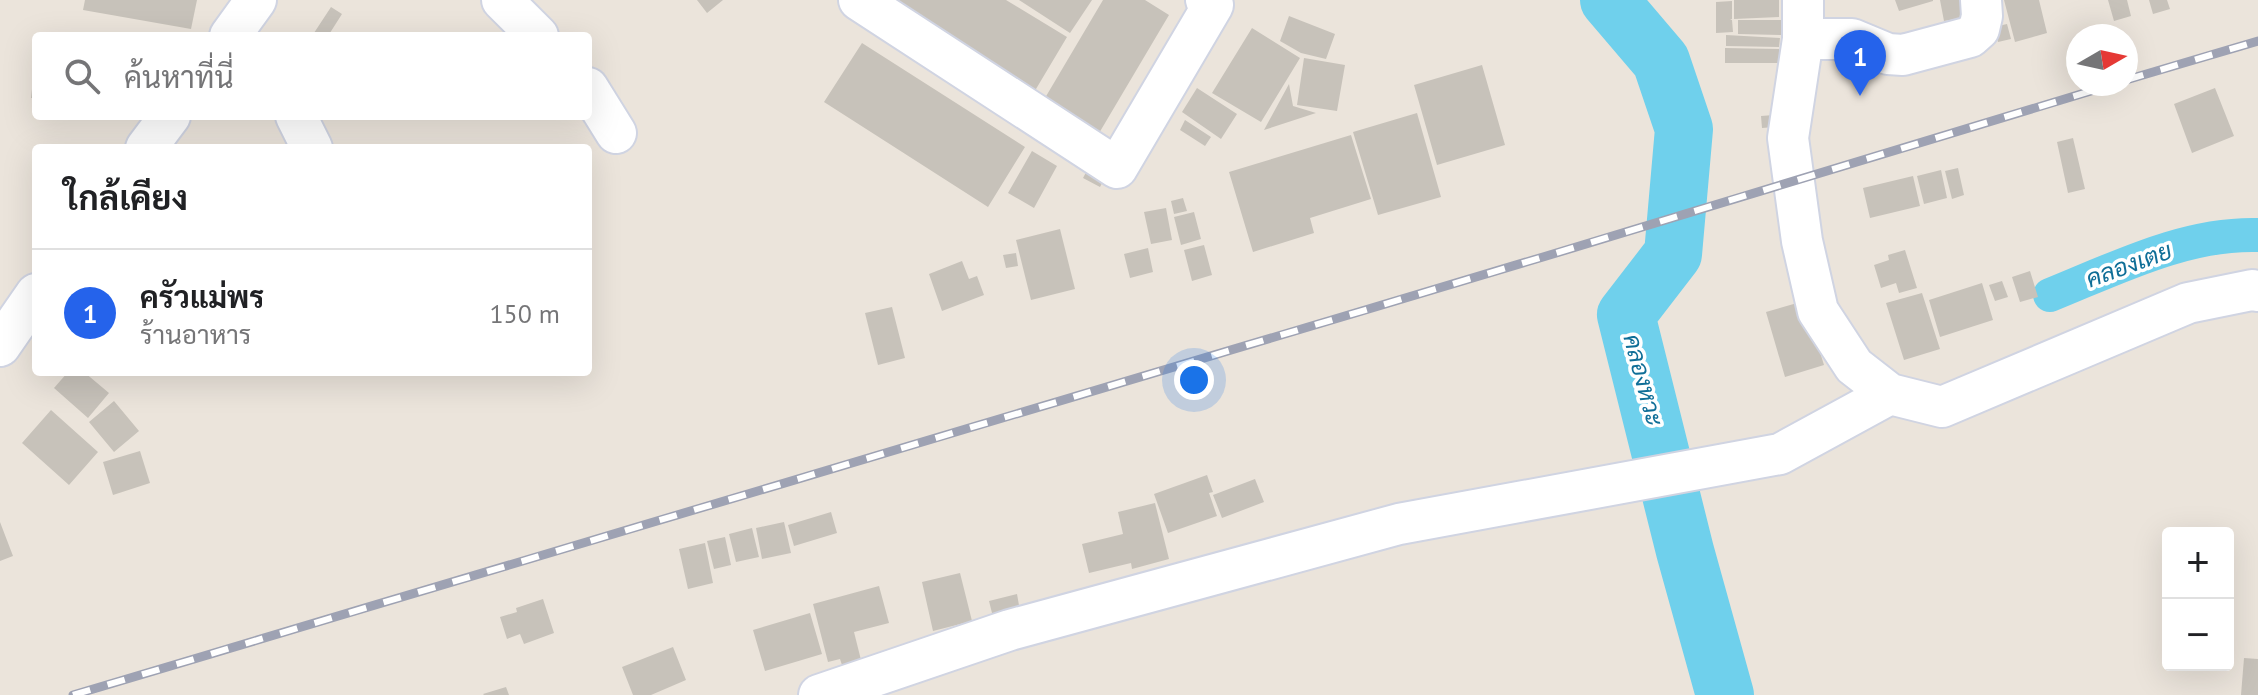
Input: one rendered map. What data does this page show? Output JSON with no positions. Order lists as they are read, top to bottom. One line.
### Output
{"water":["คลองเตย","คลองหวะ"],"north":"right","page":{"pins":"1","search":"ค้นหาที่นี่","heading":"ใกล้เคียง","list":[{"mark":"1","name":"ครัวแม่พร","note":"ร้านอาหาร","value":"150 m"}],"map_buttons":["+","−"]}}
